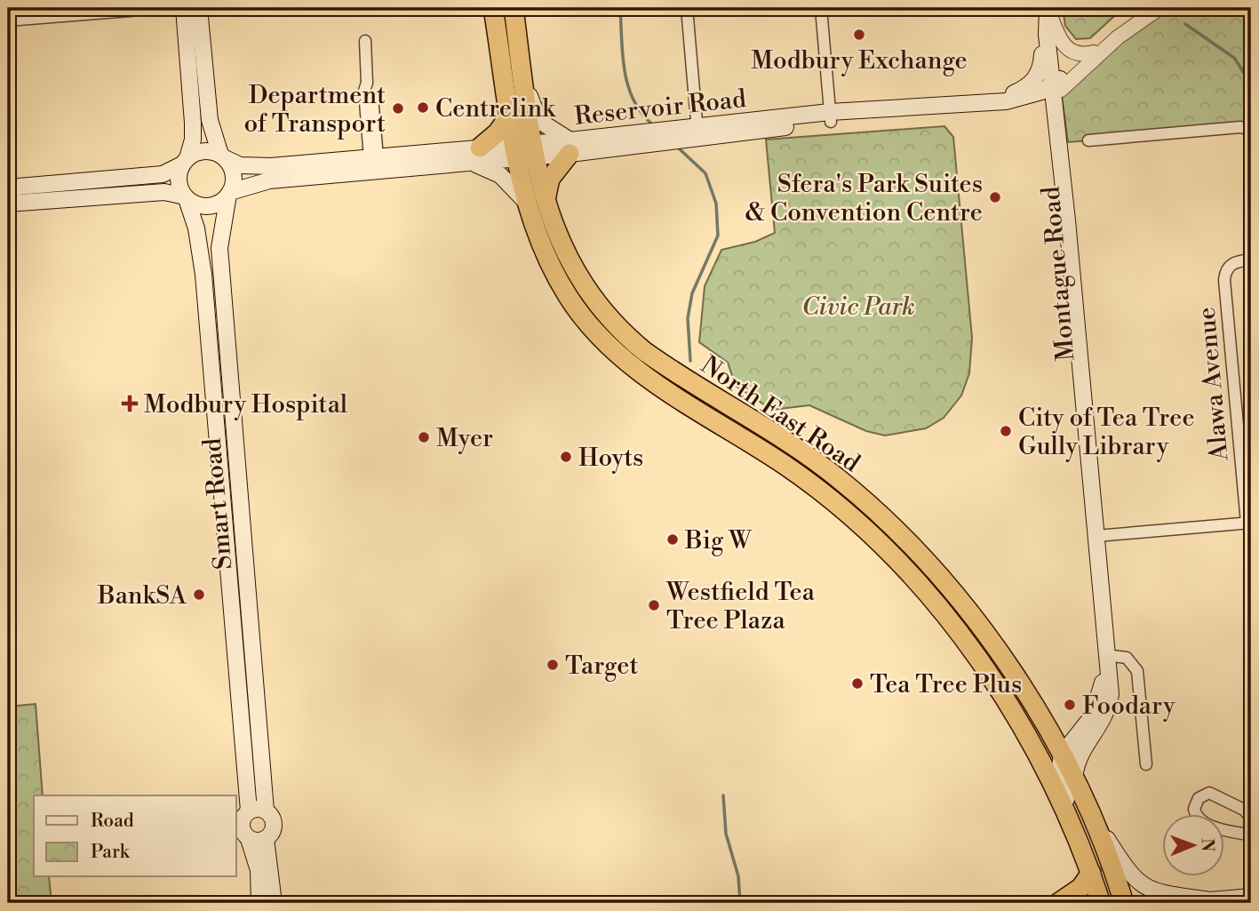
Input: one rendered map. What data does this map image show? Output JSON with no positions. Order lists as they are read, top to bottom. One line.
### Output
{"streets":{"highway":["North East Road"],"main road":["Reservoir Road","Montague Road","Smart Road"],"street":["Alawa Avenue"]},"crossings":[["Reservoir Road","Montague Road"],["Reservoir Road","North East Road"],["Reservoir Road","Smart Road"],["Montague Road","North East Road"]],"parks":["Civic Park"],"places":{"other":["Modbury Exchange","Centrelink","Department of Transport","Sfera's Park Suites & Convention Centre","City of Tea Tree Gully Library","Myer","Hoyts","Big W","BankSA","Westfield Tea Tree Plaza","Target","Tea Tree Plus","Foodary"],"health":["Modbury Hospital"]},"legend":["Road","Park"],"north":"right"}
